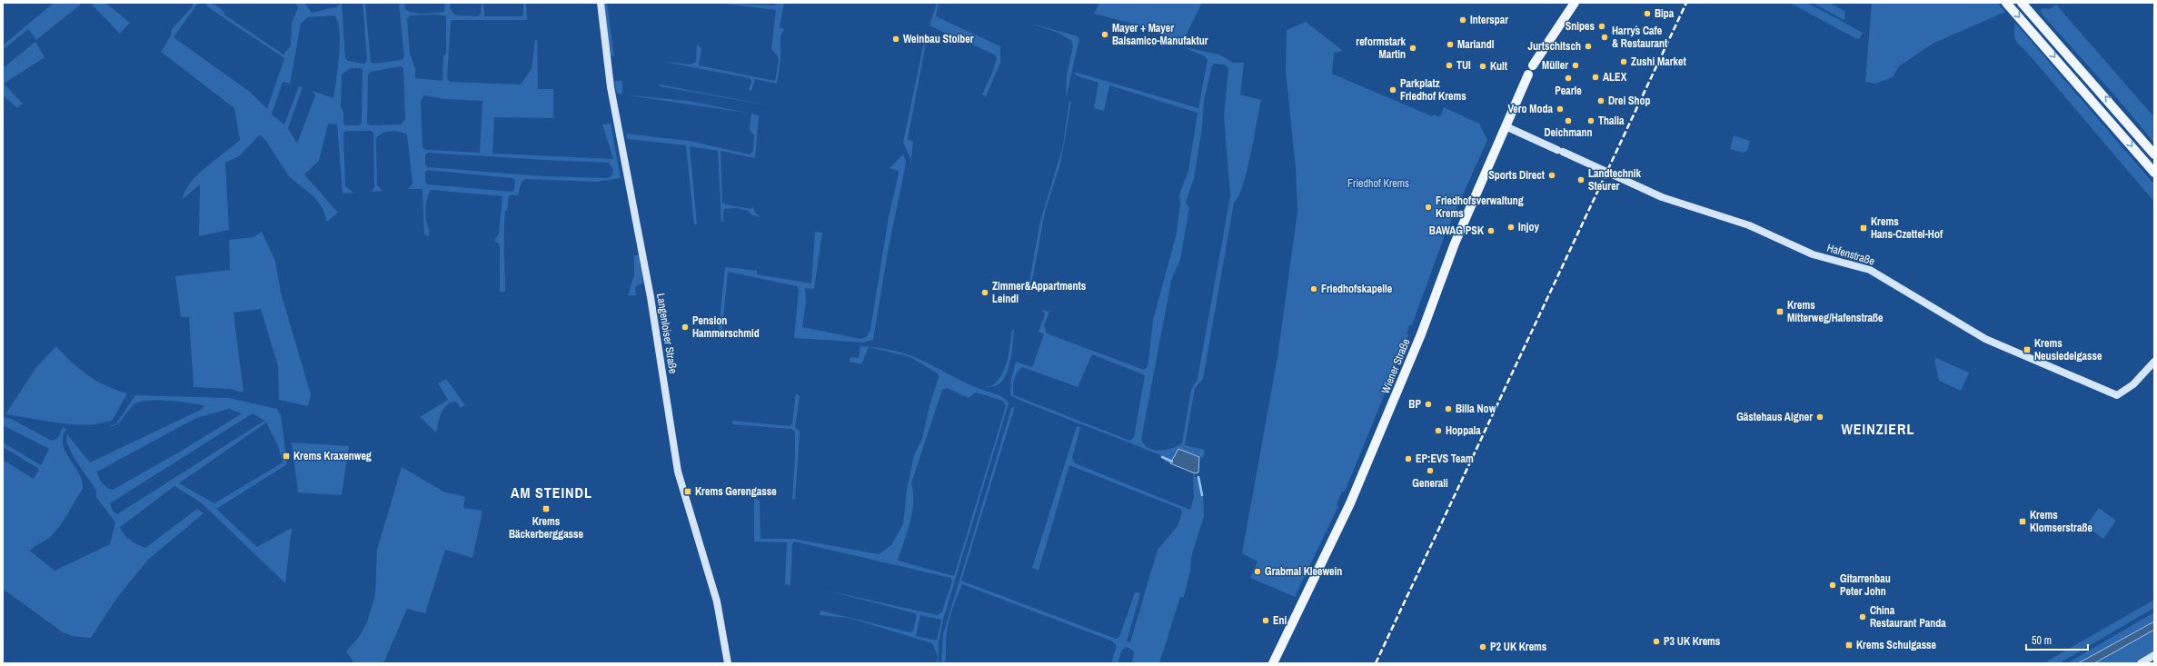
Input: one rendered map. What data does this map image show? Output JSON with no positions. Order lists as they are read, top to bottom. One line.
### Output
{"streets":{"main road":["Wiener Straße"],"street":["Hafenstraße","Langenloiser Straße"]},"crossings":[["Hafenstraße","Wiener Straße"]],"districts":["WEINZIERL","AM STEINDL"],"parks":["Friedhof Krems"],"places":{"other":["Bipa","Interspar","Snipes","Mayer + Mayer Balsamico-Manufaktur","Harry´s Cafe & Restaurant","Weinbau Stoiber","Mariandl","Jurtschitsch","reformstark Martin","Zushi Market","TUI","Müller","Kult","ALEX","Pearle","Parkplatz Friedhof Krems","Drei Shop","Vero Moda","Deichmann","Thalia","Sports Direct","Landtechnik Steurer","Friedhofsverwaltung Krems","Injoy","BAWAG PSK","Friedhofskapelle","Zimmer&Appartments Leindl","Pension Hammerschmid","BP","Billa Now","Gästehaus Aigner","Hoppala","EP:EVS Team","Generali","Grabmal Kleewein","Gitarrenbau Peter John","China Restaurant Panda","Eni","P3 UK Krems","P2 UK Krems"],"transit":["Krems Hans-Czettel-Hof","Krems Mitterweg/Hafenstraße","Krems Neusiedelgasse","Krems Kraxenweg","Krems Gerengasse","Krems Bäckerberggasse","Krems Klomserstraße","Krems Schulgasse"]},"scale_bar":"50 m"}
